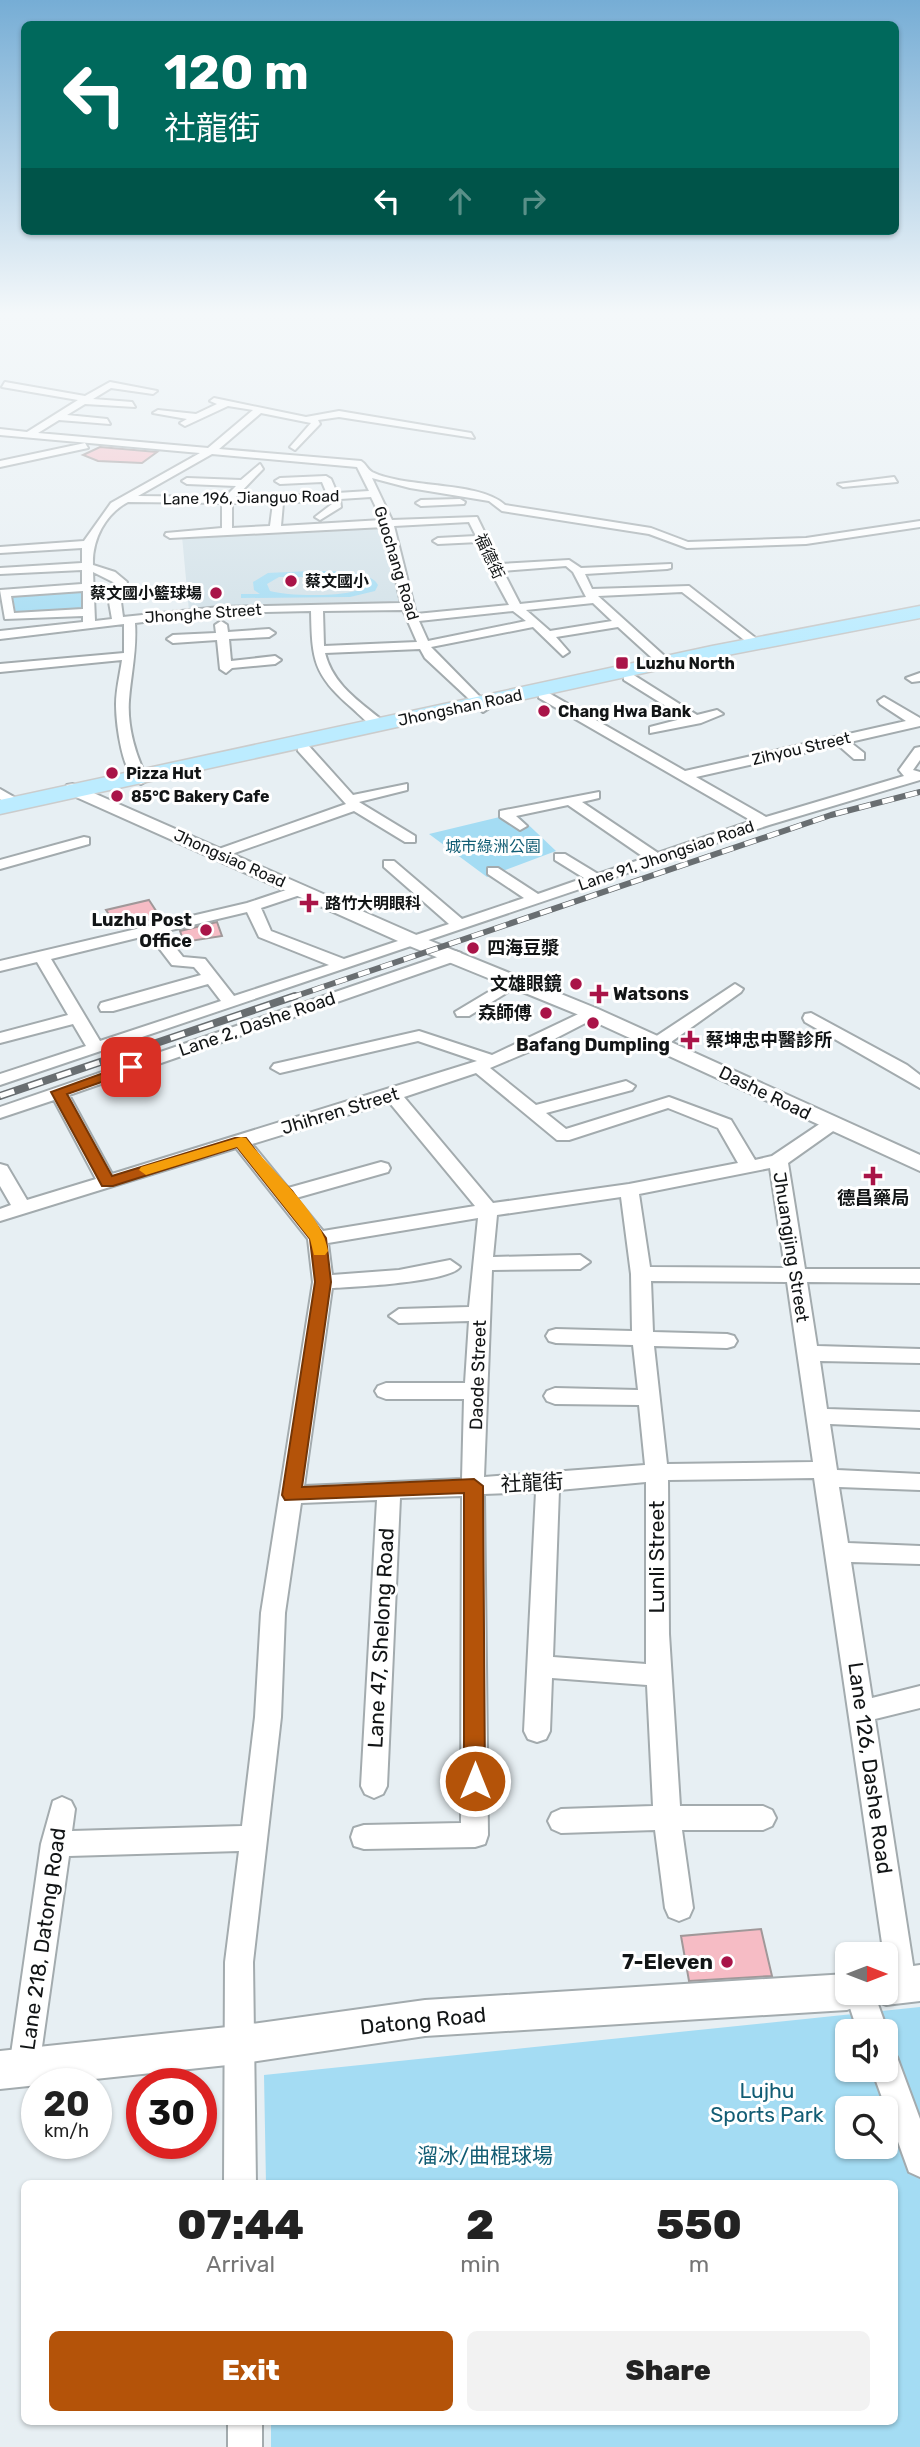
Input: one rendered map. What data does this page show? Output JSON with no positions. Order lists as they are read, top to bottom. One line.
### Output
{"streets":{"main road":["Jhongshan Road"],"street":["Lane 196, Jianguo Road","福德街","Guochang Road","Jhonghe Street","Zihyou Street","Lane 91, Jhongsiao Road","Jhongsiao Road","Lane 2, Dashe Road","Dashe Road","Jhihren Street","Jhuangjing Street","Daode Street","社龍街","Lunli Street","Lane 47, Shelong Road","Lane 126, Dashe Road","Lane 218, Datong Road","Datong Road"]},"crossings":[["Lane 196, Jianguo Road","Guochang Road"],["福德街","Guochang Road"],["福德街","Jhonghe Street"],["Guochang Road","Jhonghe Street"],["Guochang Road","Jhongshan Road"],["Jhonghe Street","Jhongshan Road"],["Jhongshan Road","Jhongsiao Road"],["Lane 91, Jhongsiao Road","Jhongsiao Road"],["Jhongsiao Road","Lane 2, Dashe Road"],["Jhongsiao Road","Dashe Road"],["Lane 2, Dashe Road","Dashe Road"],["Dashe Road","Jhihren Street"],["Dashe Road","Jhuangjing Street"],["Jhuangjing Street","Lane 126, Dashe Road"],["Daode Street","社龍街"],["社龍街","Lunli Street"],["社龍街","Lane 47, Shelong Road"],["社龍街","Lane 126, Dashe Road"],["Lane 218, Datong Road","Datong Road"]],"parks":["城市綠洲公園","Lujhu Sports Park","溜冰/曲棍球場"],"places":{"other":["蔡文國小","蔡文國小籃球場","Chang Hwa Bank","Pizza Hut","85°C Bakery Cafe","Luzhu Post Office","四海豆漿","文雄眼鏡","𡘙師傅","Bafang Dumpling","7-Eleven"],"transit":["Luzhu North"],"health":["路竹大明眼科","Watsons","蔡坤忠中醫診所","德昌藥局"]},"north":"right","page":{"turn":["120 m","社龍街"],"speed":"20 km/h","limit":"30","eta":["07:44","Arrival","2","min","550","m"],"buttons":["Exit","Share"]}}
